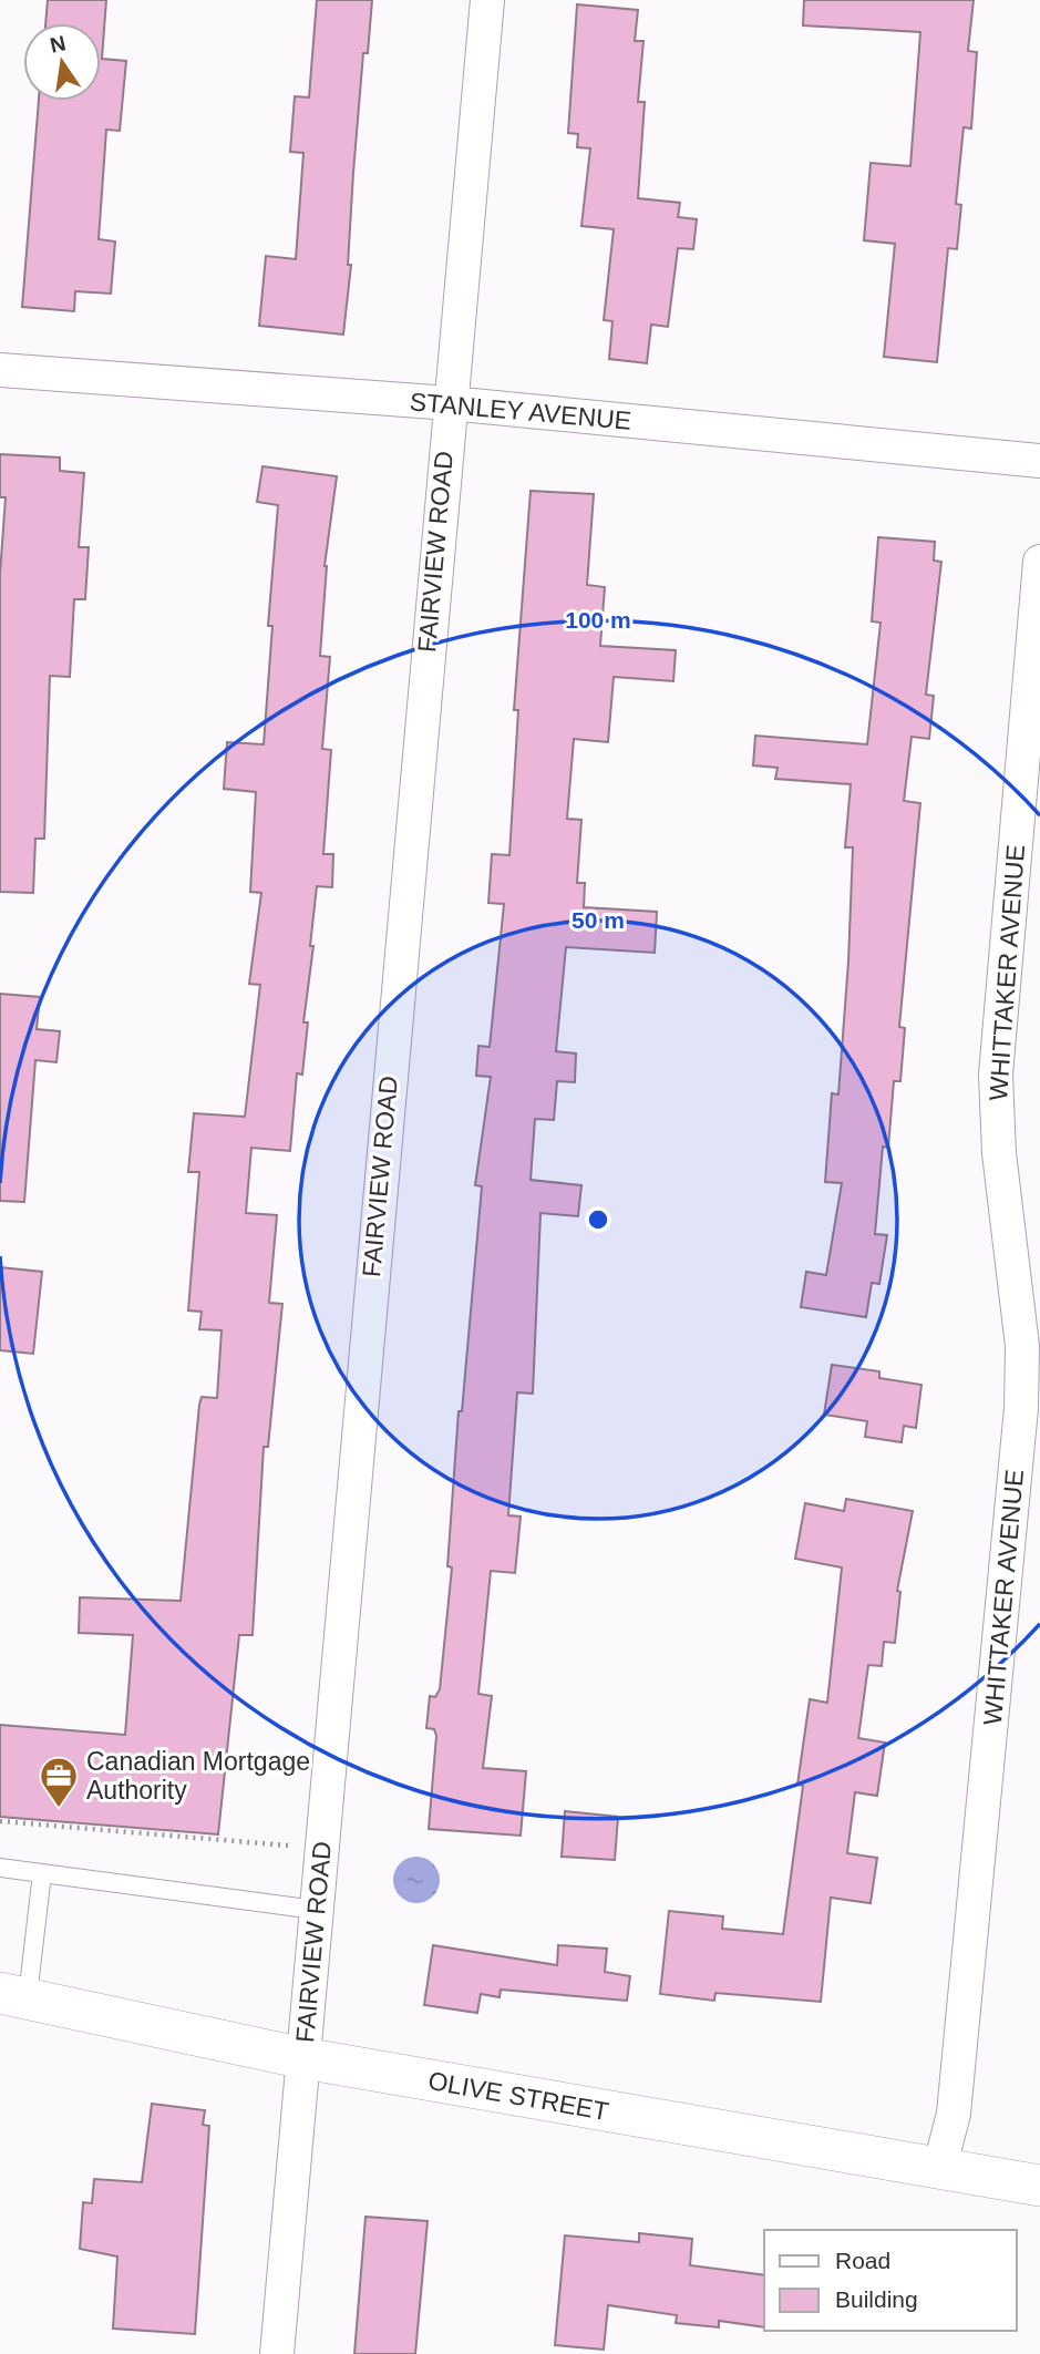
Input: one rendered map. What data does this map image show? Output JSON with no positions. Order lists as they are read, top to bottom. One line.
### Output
{"streets":{"street":["STANLEY AVENUE","FAIRVIEW ROAD","WHITTAKER AVENUE","OLIVE STREET"]},"crossings":[["STANLEY AVENUE","FAIRVIEW ROAD"],["FAIRVIEW ROAD","OLIVE STREET"],["WHITTAKER AVENUE","OLIVE STREET"]],"places":{"office":["Canadian Mortgage Authority"]},"legend":["Road","Building"],"north":"top","rings":["100 m","50 m"]}
